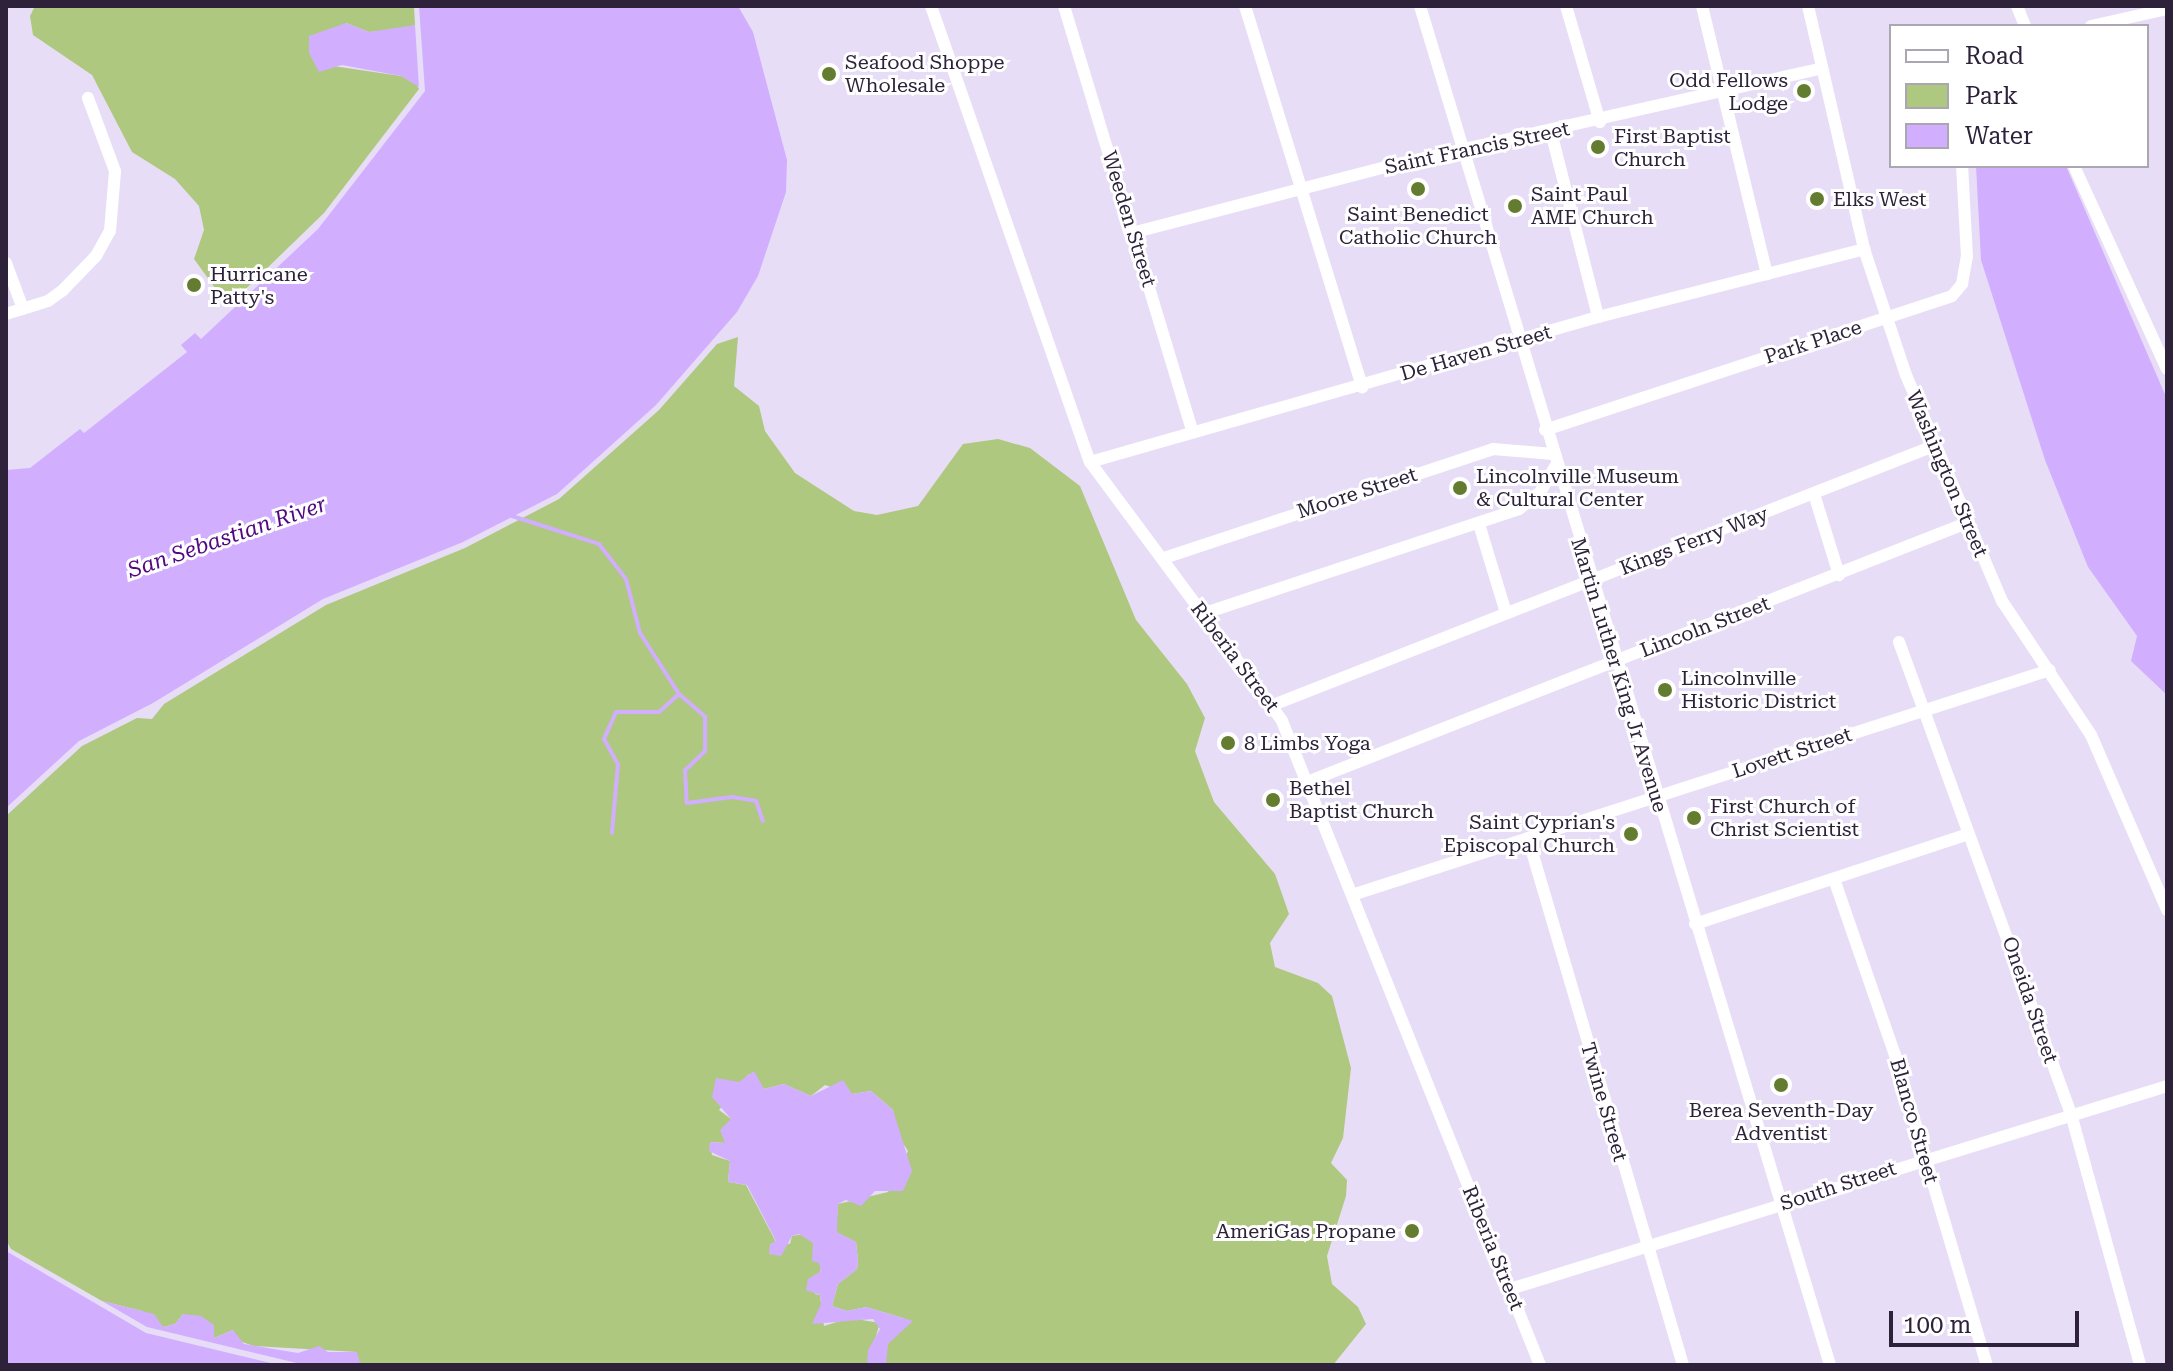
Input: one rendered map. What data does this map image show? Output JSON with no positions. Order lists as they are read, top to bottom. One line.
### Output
{"streets":{"street":["Saint Francis Street","Weeden Street","Park Place","De Haven Street","Washington Street","Moore Street","Kings Ferry Way","Lincoln Street","Riberia Street","Martin Luther King Jr Avenue","Lovett Street","Oneida Street","Twine Street","Blanco Street","South Street"]},"crossings":[["Saint Francis Street","Weeden Street"],["Saint Francis Street","Washington Street"],["Saint Francis Street","Martin Luther King Jr Avenue"],["Weeden Street","De Haven Street"],["Park Place","Washington Street"],["Park Place","Martin Luther King Jr Avenue"],["De Haven Street","Washington Street"],["De Haven Street","Riberia Street"],["De Haven Street","Martin Luther King Jr Avenue"],["Washington Street","Kings Ferry Way"],["Washington Street","Lincoln Street"],["Washington Street","Lovett Street"],["Moore Street","Riberia Street"],["Moore Street","Martin Luther King Jr Avenue"],["Kings Ferry Way","Riberia Street"],["Kings Ferry Way","Martin Luther King Jr Avenue"],["Lincoln Street","Riberia Street"],["Lincoln Street","Martin Luther King Jr Avenue"],["Riberia Street","Lovett Street"],["Riberia Street","South Street"],["Martin Luther King Jr Avenue","Lovett Street"],["Martin Luther King Jr Avenue","South Street"],["Lovett Street","Oneida Street"],["Lovett Street","Twine Street"],["Oneida Street","South Street"],["Twine Street","South Street"],["Blanco Street","South Street"]],"water":["San Sebastian River"],"places":["Seafood Shoppe Wholesale","Odd Fellows Lodge","First Baptist Church","Saint Benedict Catholic Church","Elks West","Saint Paul AME Church","Hurricane Patty's","Lincolnville Museum & Cultural Center","Lincolnville Historic District","8 Limbs Yoga","Bethel Baptist Church","First Church of Christ Scientist","Saint Cyprian's Episcopal Church","Berea Seventh-Day Adventist","AmeriGas Propane"],"legend":["Road","Park","Water"],"scale_bar":"100 m"}
